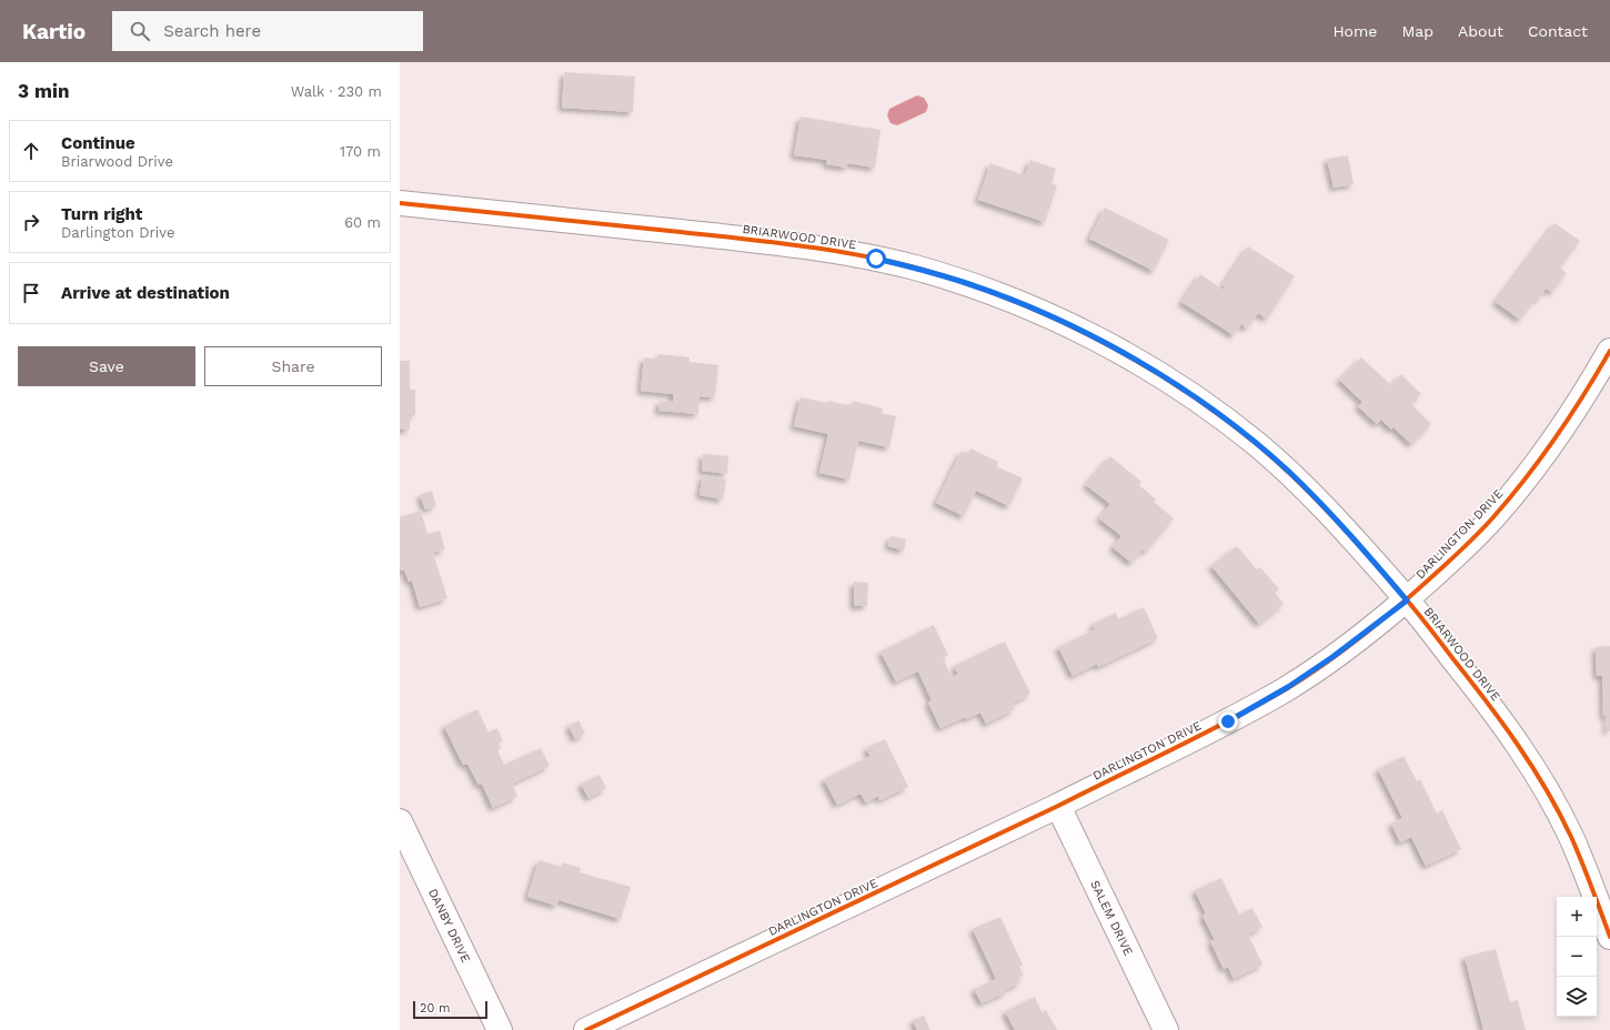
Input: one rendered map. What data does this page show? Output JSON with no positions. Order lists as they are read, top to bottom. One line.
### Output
{"streets":{"street":["BRIARWOOD DRIVE","DARLINGTON DRIVE","SALEM DRIVE","DANBY DRIVE"]},"crossings":[["BRIARWOOD DRIVE","DARLINGTON DRIVE"],["DARLINGTON DRIVE","SALEM DRIVE"]],"scale_bar":"20 m","page":{"header":"Kartio","search":"Search here","nav":["Home","Map","About","Contact"],"heading":["3 min","Walk · 230 m"],"list":[["Continue","Briarwood Drive","170 m"],["Turn right","Darlington Drive","60 m"],"Arrive at destination"],"buttons":["Save","Share"],"map_buttons":["+","−"],"scale":"20 m"}}
